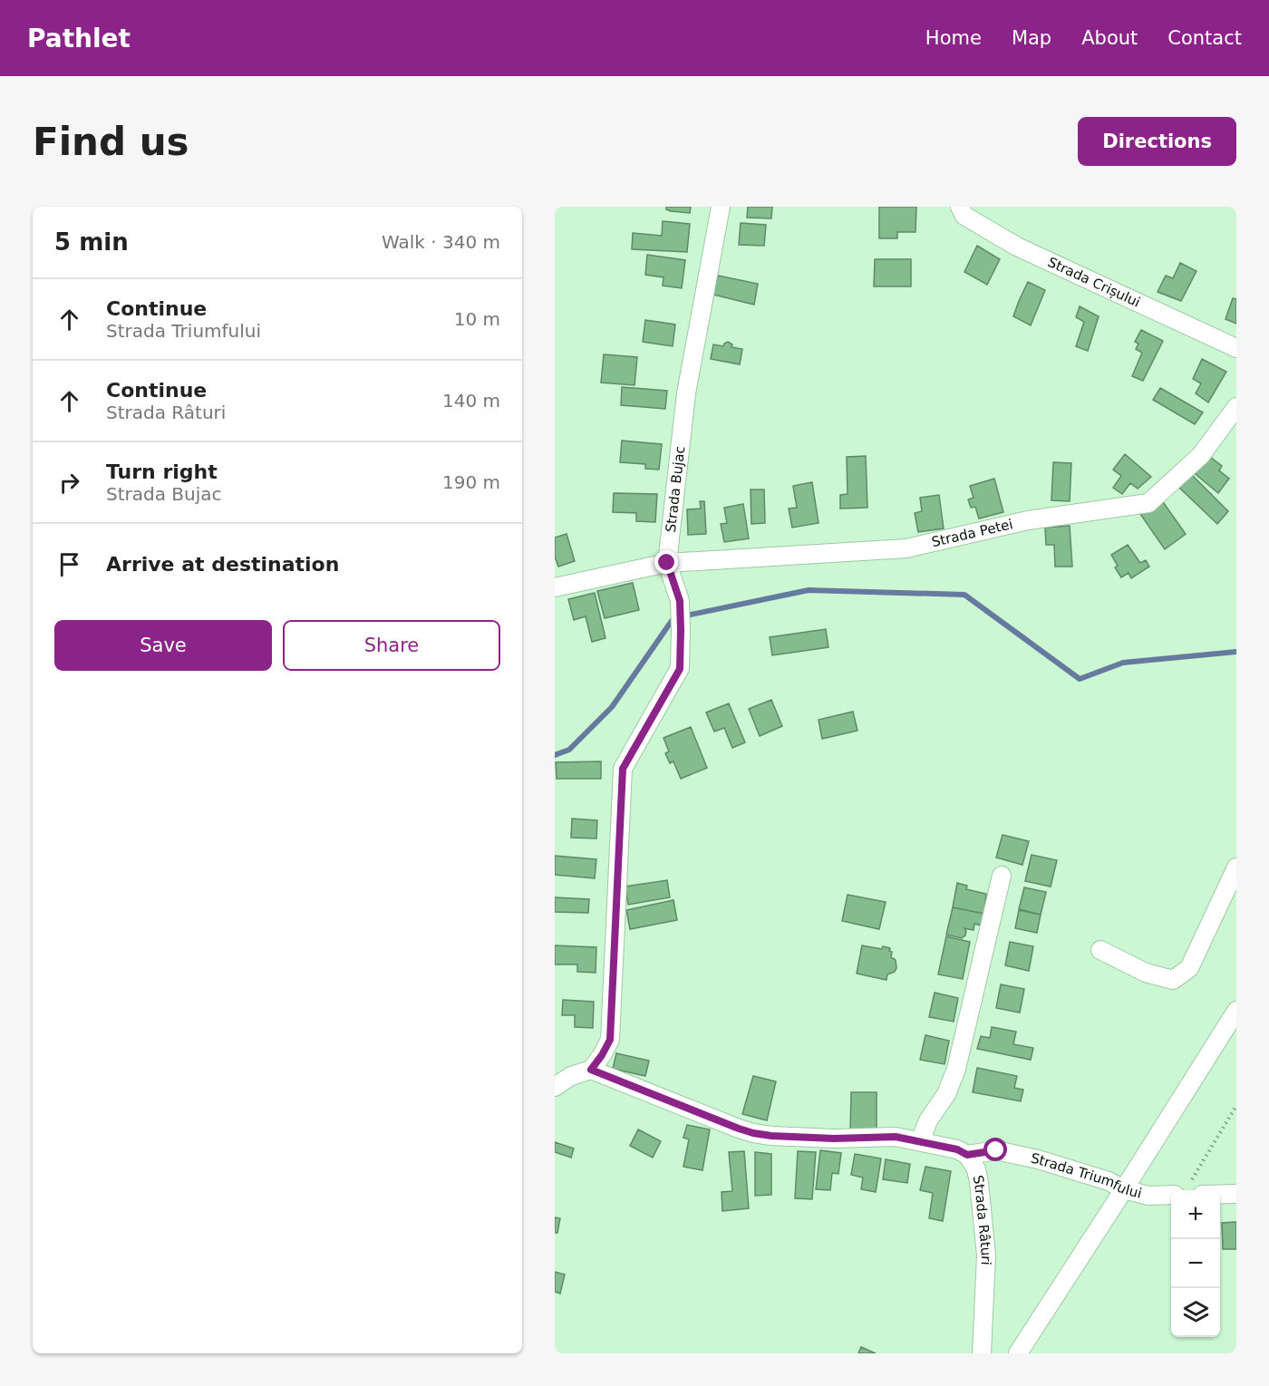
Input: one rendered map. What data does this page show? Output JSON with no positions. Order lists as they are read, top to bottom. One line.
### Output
{"streets":{"street":["Strada Crișului","Strada Bujac","Strada Petei","Strada Triumfului","Strada Râturi"]},"crossings":[["Strada Bujac","Strada Petei"],["Strada Triumfului","Strada Râturi"]],"page":{"header":"Pathlet","nav":["Home","Map","About","Contact"],"buttons":["Directions",["Save","Share"]],"title":"Find us","heading":["5 min","Walk · 340 m"],"list":[["Continue","Strada Triumfului","10 m"],["Continue","Strada Râturi","140 m"],["Turn right","Strada Bujac","190 m"],"Arrive at destination"],"map_buttons":["+","−"]}}
